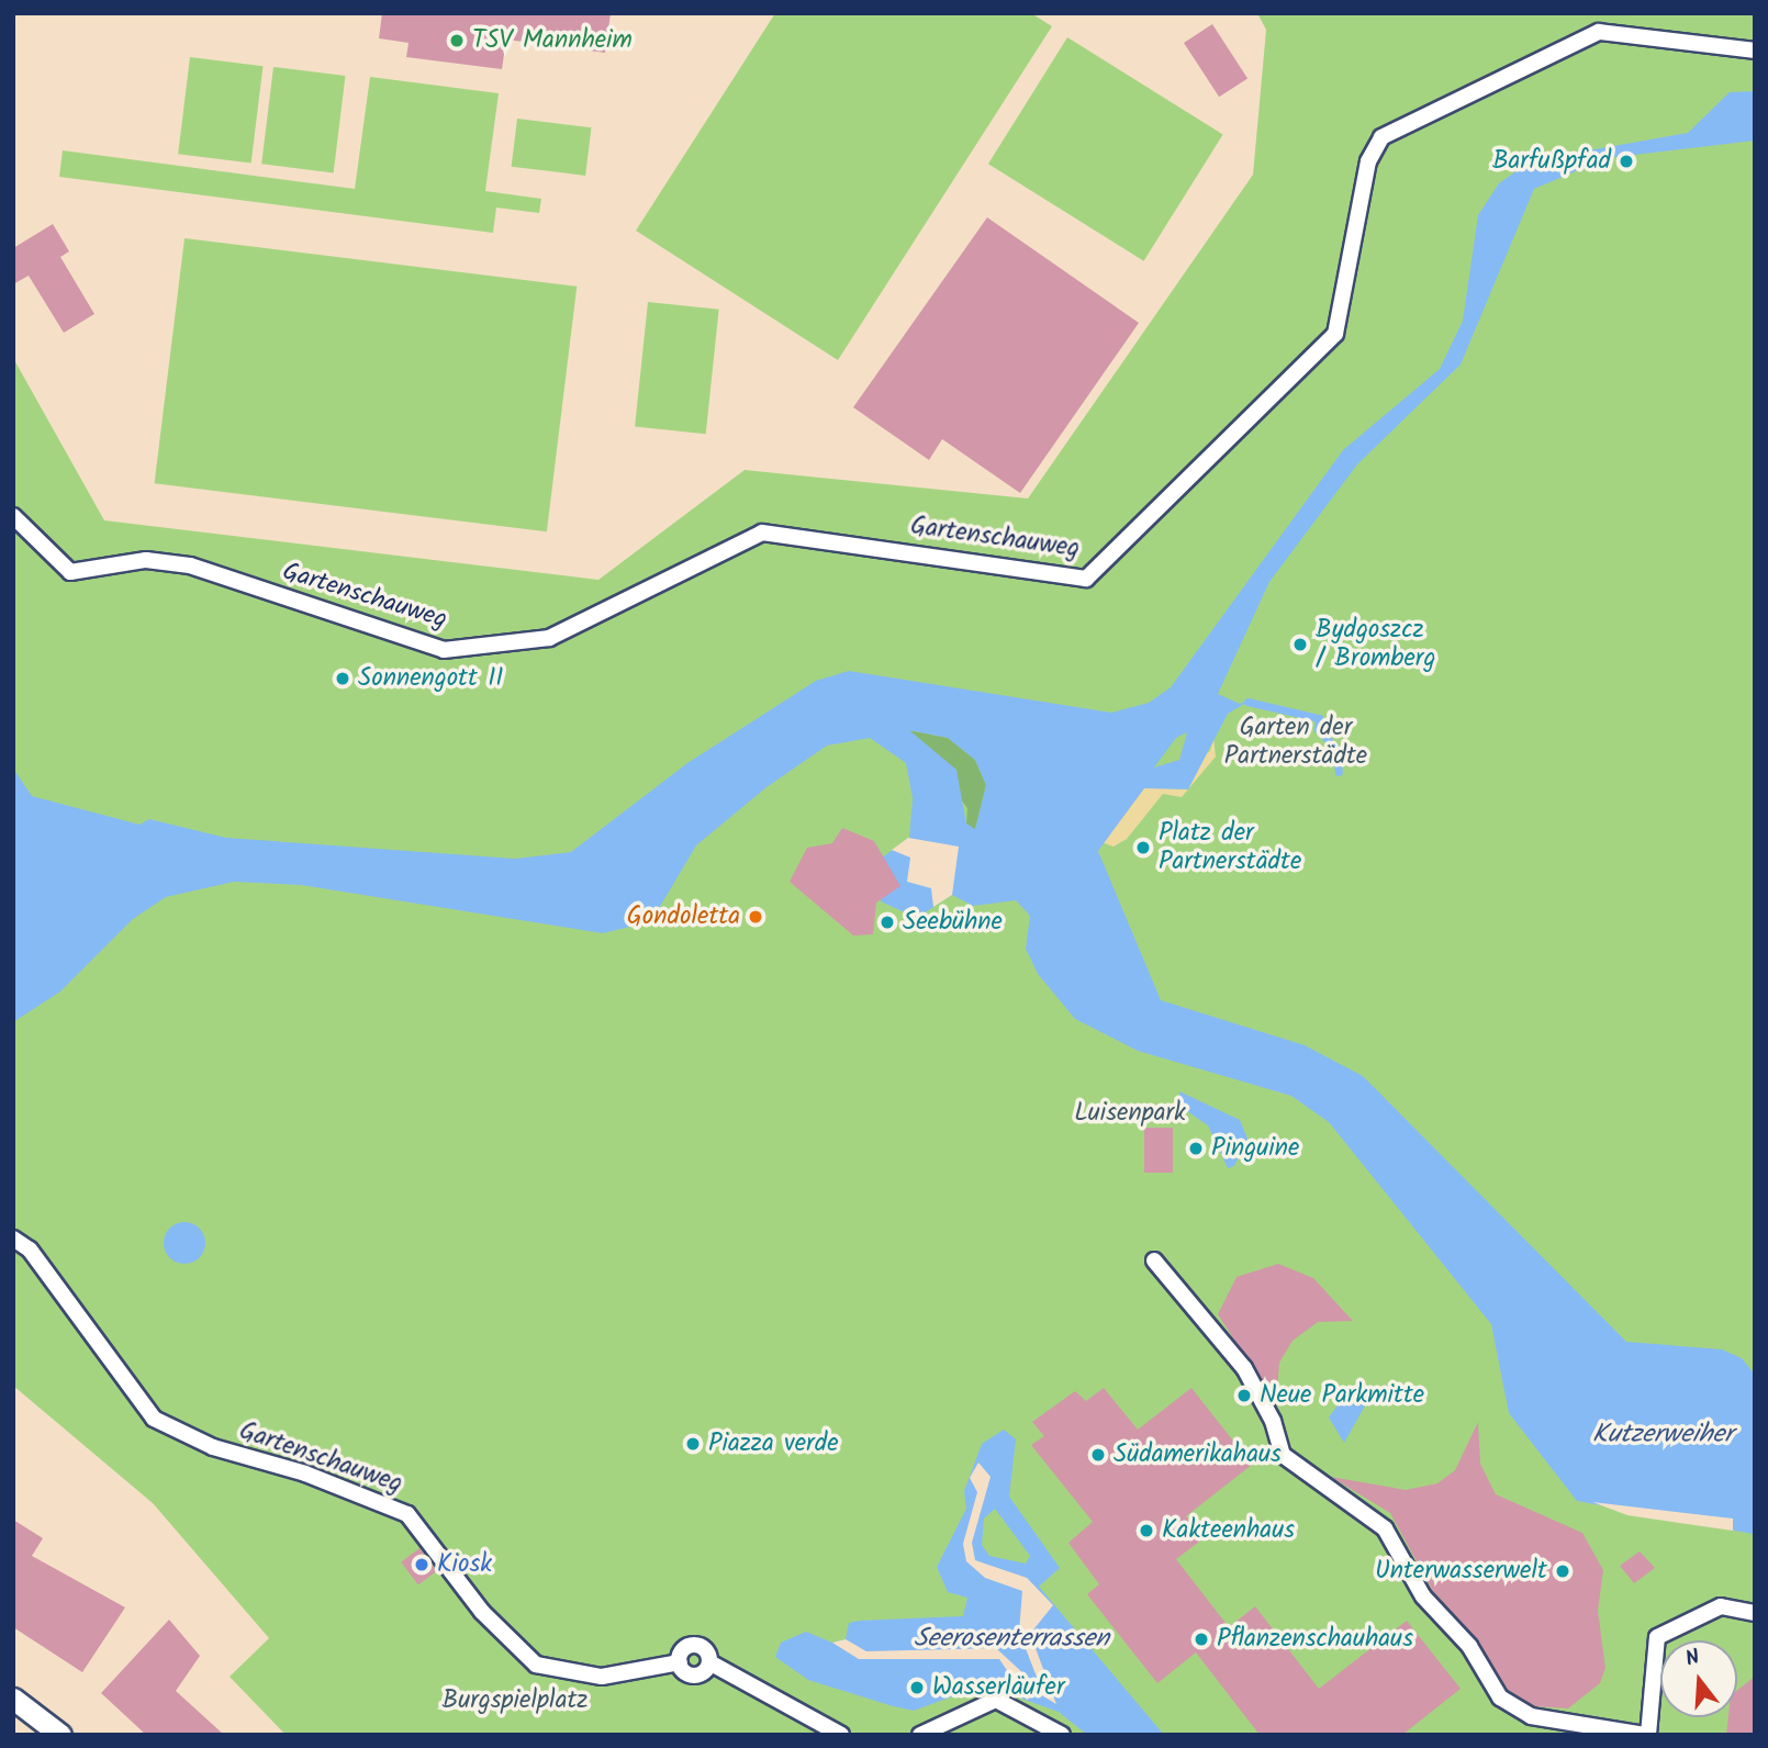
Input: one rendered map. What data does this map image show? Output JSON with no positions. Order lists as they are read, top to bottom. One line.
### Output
{"streets":{"street":["Gartenschauweg"]},"water":["Kutzerweiher","Seerosenterrassen"],"parks":["Garten der Partnerstädte","Luisenpark","Burgspielplatz"],"places":["TSV Mannheim","Barfußpfad","Bydgoszcz / Bromberg","Sonnengott II","Platz der Partnerstädte","Gondoletta","Seebühne","Pinguine","Neue Parkmitte","Piazza verde","Südamerikahaus","Kakteenhaus","Kiosk","Unterwasserwelt","Pflanzenschauhaus","Wasserläufer"],"north":"top"}
